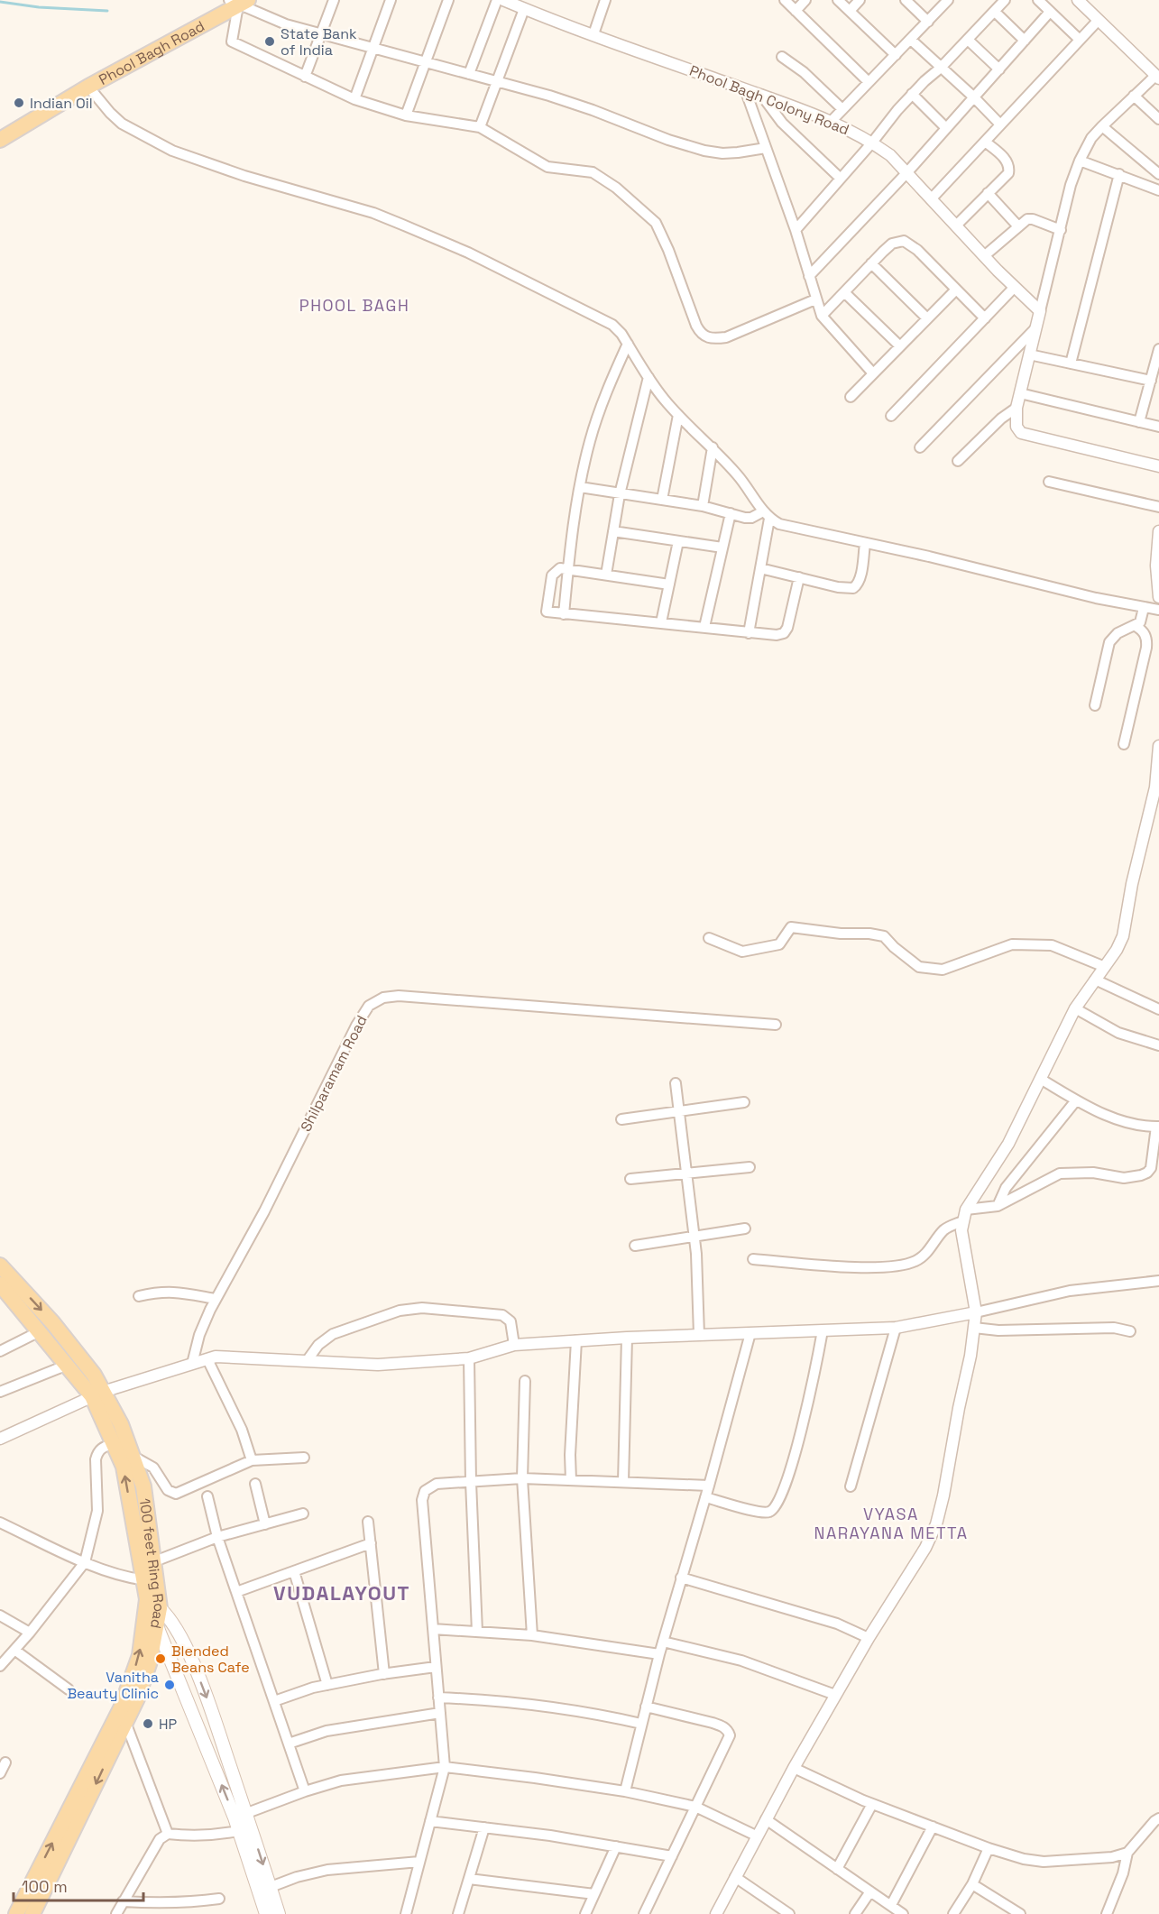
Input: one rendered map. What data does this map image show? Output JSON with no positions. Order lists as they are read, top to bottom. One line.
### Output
{"streets":{"main road":["Phool Bagh Road","100 feet Ring Road"],"street":["Phool Bagh Colony Road","Shilparamam Road"]},"districts":["PHOOL BAGH","VYASA NARAYANA METTA","VUDALAYOUT"],"places":["State Bank of India","Indian Oil","Blended Beans Cafe","Vanitha Beauty Clinic","HP"],"scale_bar":"100 m"}
